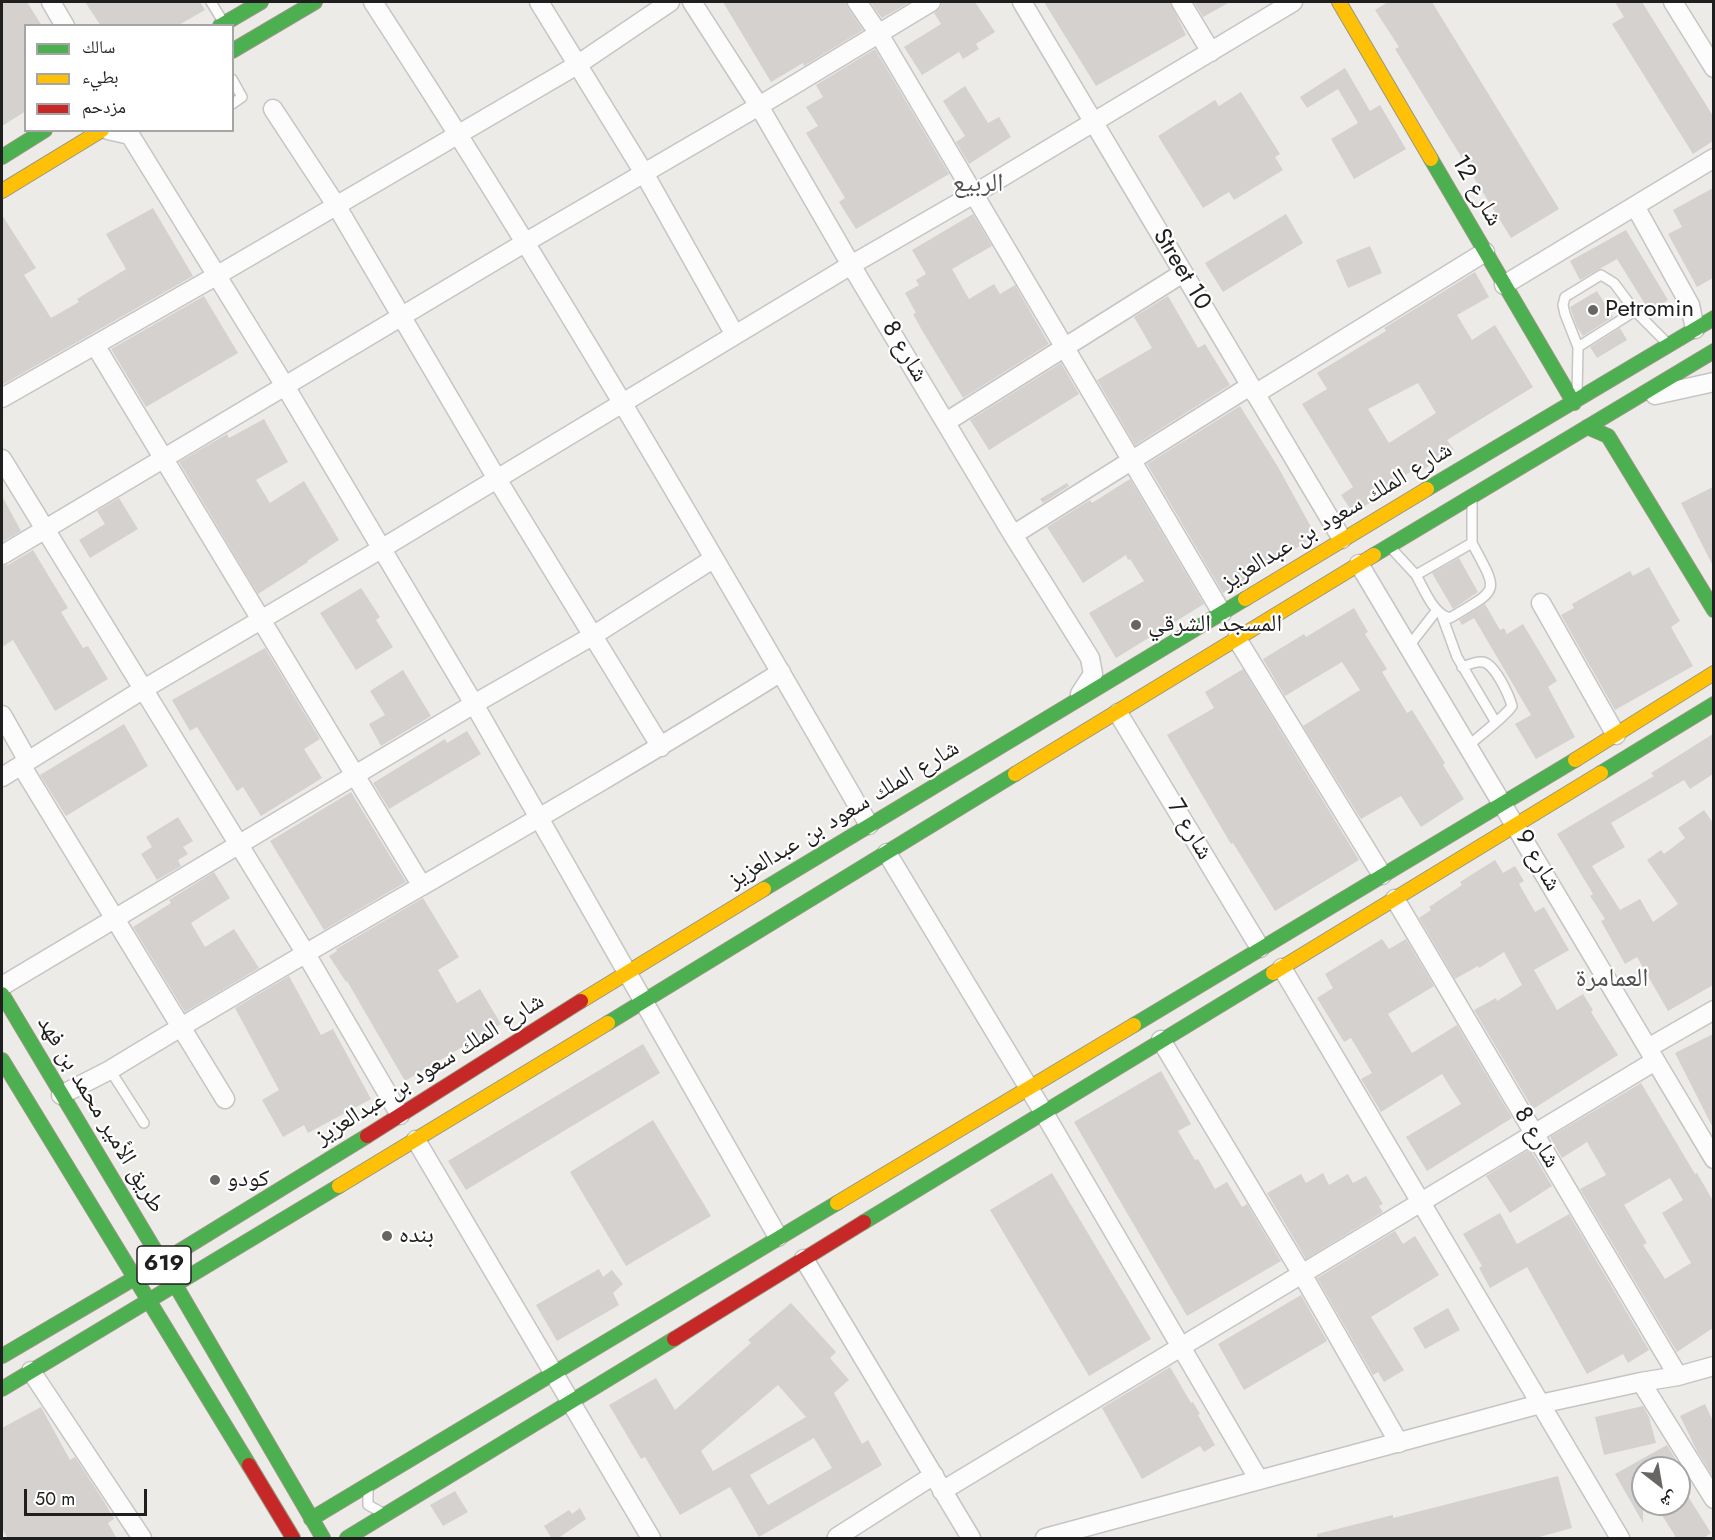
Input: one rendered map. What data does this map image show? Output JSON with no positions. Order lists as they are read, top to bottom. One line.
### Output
{"streets":{"main road":["شارع 12","شارع الملك سعود بن عبدالعزيز","طريق الأمير محمد بن فهد","619"],"street":["Street 10","شارع 8","شارع 7","شارع 9"]},"crossings":[["شارع 12","شارع الملك سعود بن عبدالعزيز"],["Street 10","شارع الملك سعود بن عبدالعزيز"],["شارع 8","شارع الملك سعود بن عبدالعزيز"],["شارع الملك سعود بن عبدالعزيز","طريق الأمير محمد بن فهد"],["شارع الملك سعود بن عبدالعزيز","619"]],"districts":["الربيع","العمامرة"],"places":["Petromin","المسجد الشرقي","كودو","بنده"],"legend":["سالك","بطيء","مزدحم"],"scale_bar":"50 m","north":"bottom right"}
